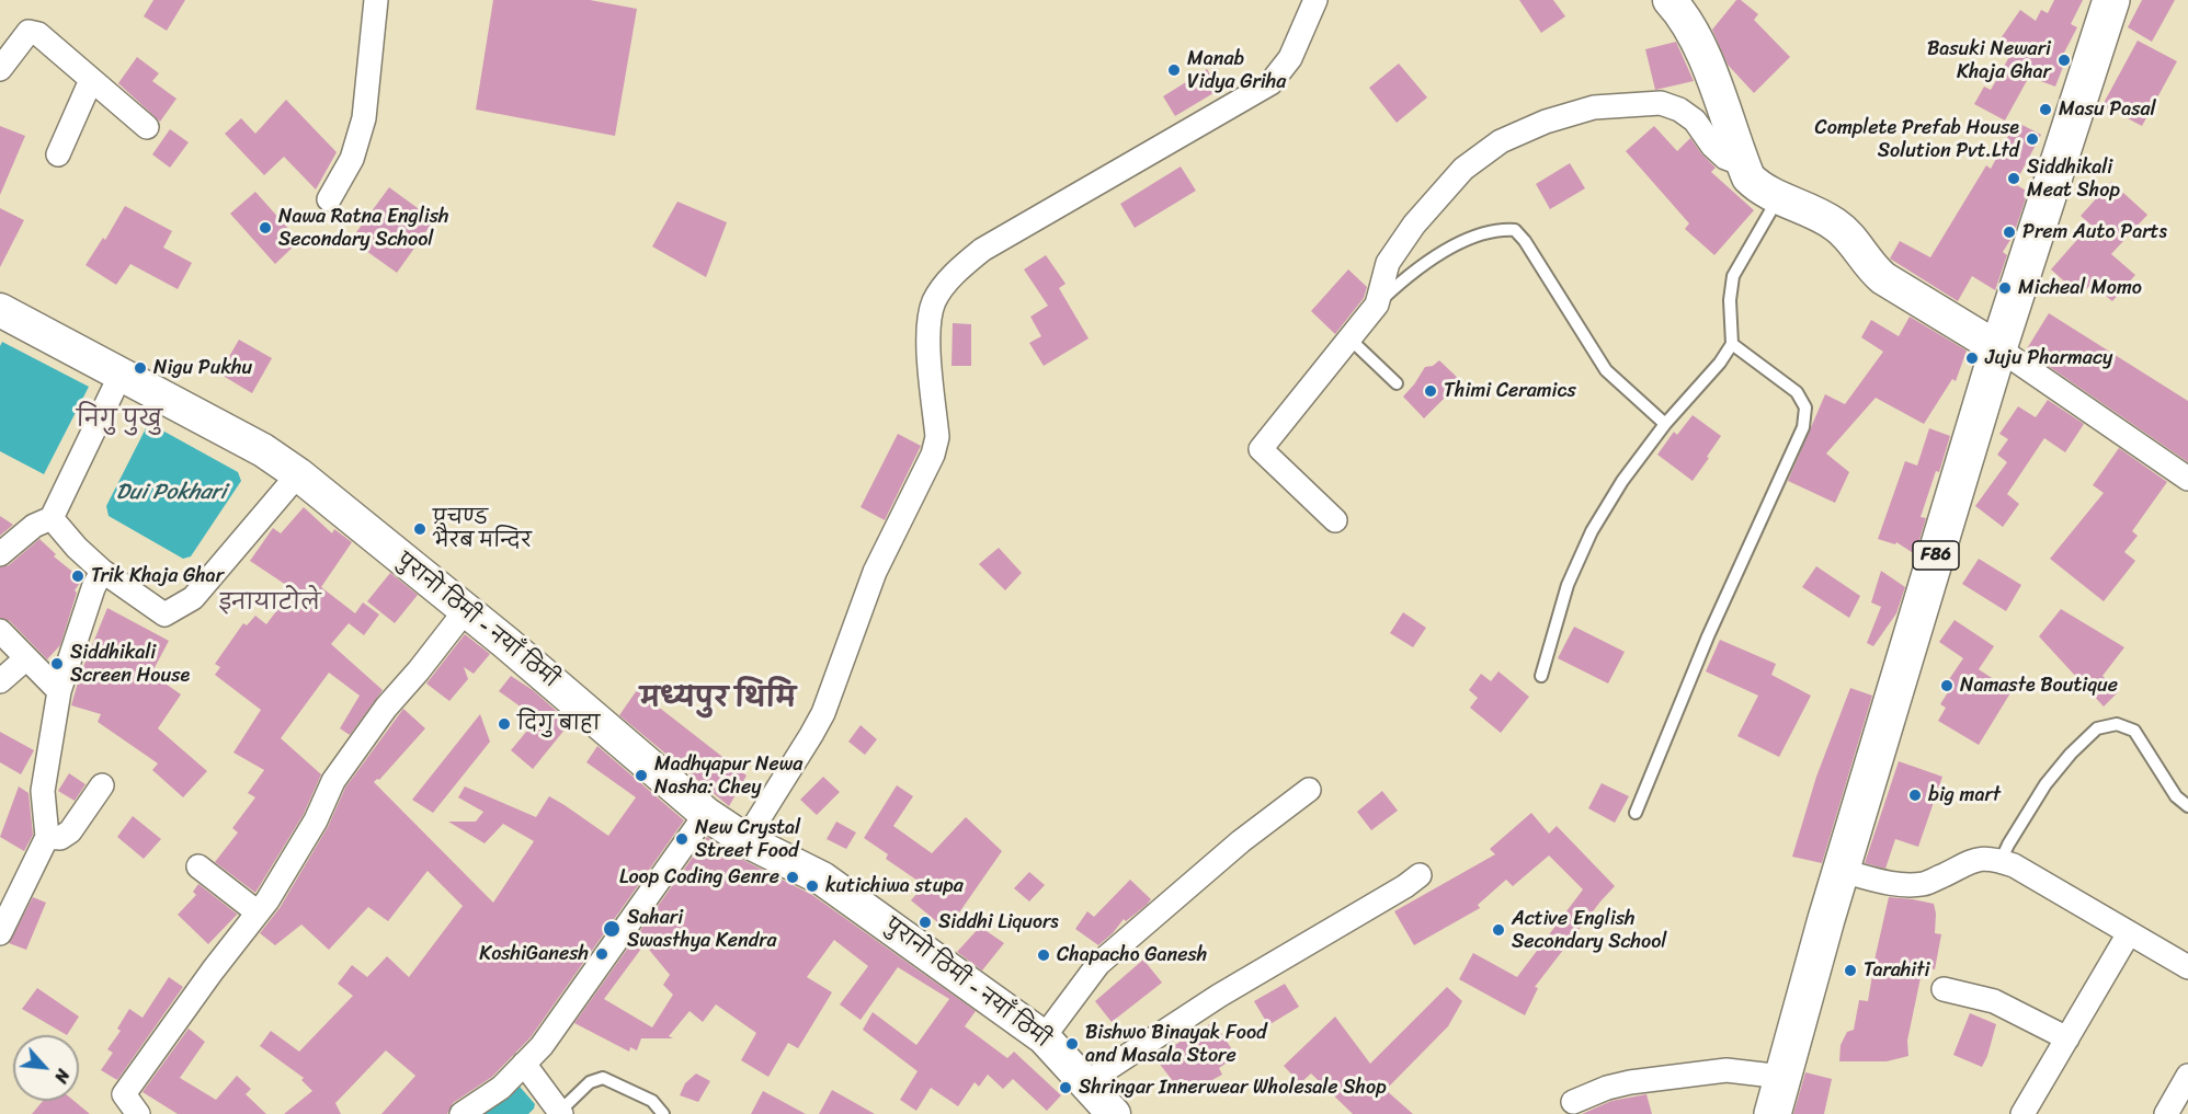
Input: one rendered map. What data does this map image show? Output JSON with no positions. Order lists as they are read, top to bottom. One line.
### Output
{"streets":{"main road":["F86","पुरानो ठिमी - नयाँ ठिमी"]},"districts":["निगु पुखु","इनायाटोले","मध्यपुर थिमि"],"water":["Dui Pokhari"],"places":["Basuki Newari Khaja Ghar","Manab Vidya Griha","Masu Pasal","Complete Prefab House Solution Pvt.Ltd","Siddhikali Meat Shop","Nawa Ratna English Secondary School","Prem Auto Parts","Micheal Momo","Juju Pharmacy","Nigu Pukhu","Thimi Ceramics","प्रचण्ड भैरब मन्दिर","Trik Khaja Ghar","Siddhikali Screen House","Namaste Boutique","दिगु बाहा","Madhyapur Newa Nasha: Chey","big mart","New Crystal Street Food","Loop Coding Genre","kutichiwa stupa","Siddhi Liquors","Sahari Swasthya Kendra","Active English Secondary School","KoshiGanesh","Chapacho Ganesh","Tarahiti","Bishwo Binayak Food and Masala Store","Shringar Innerwear Wholesale Shop"],"north":"bottom right"}
